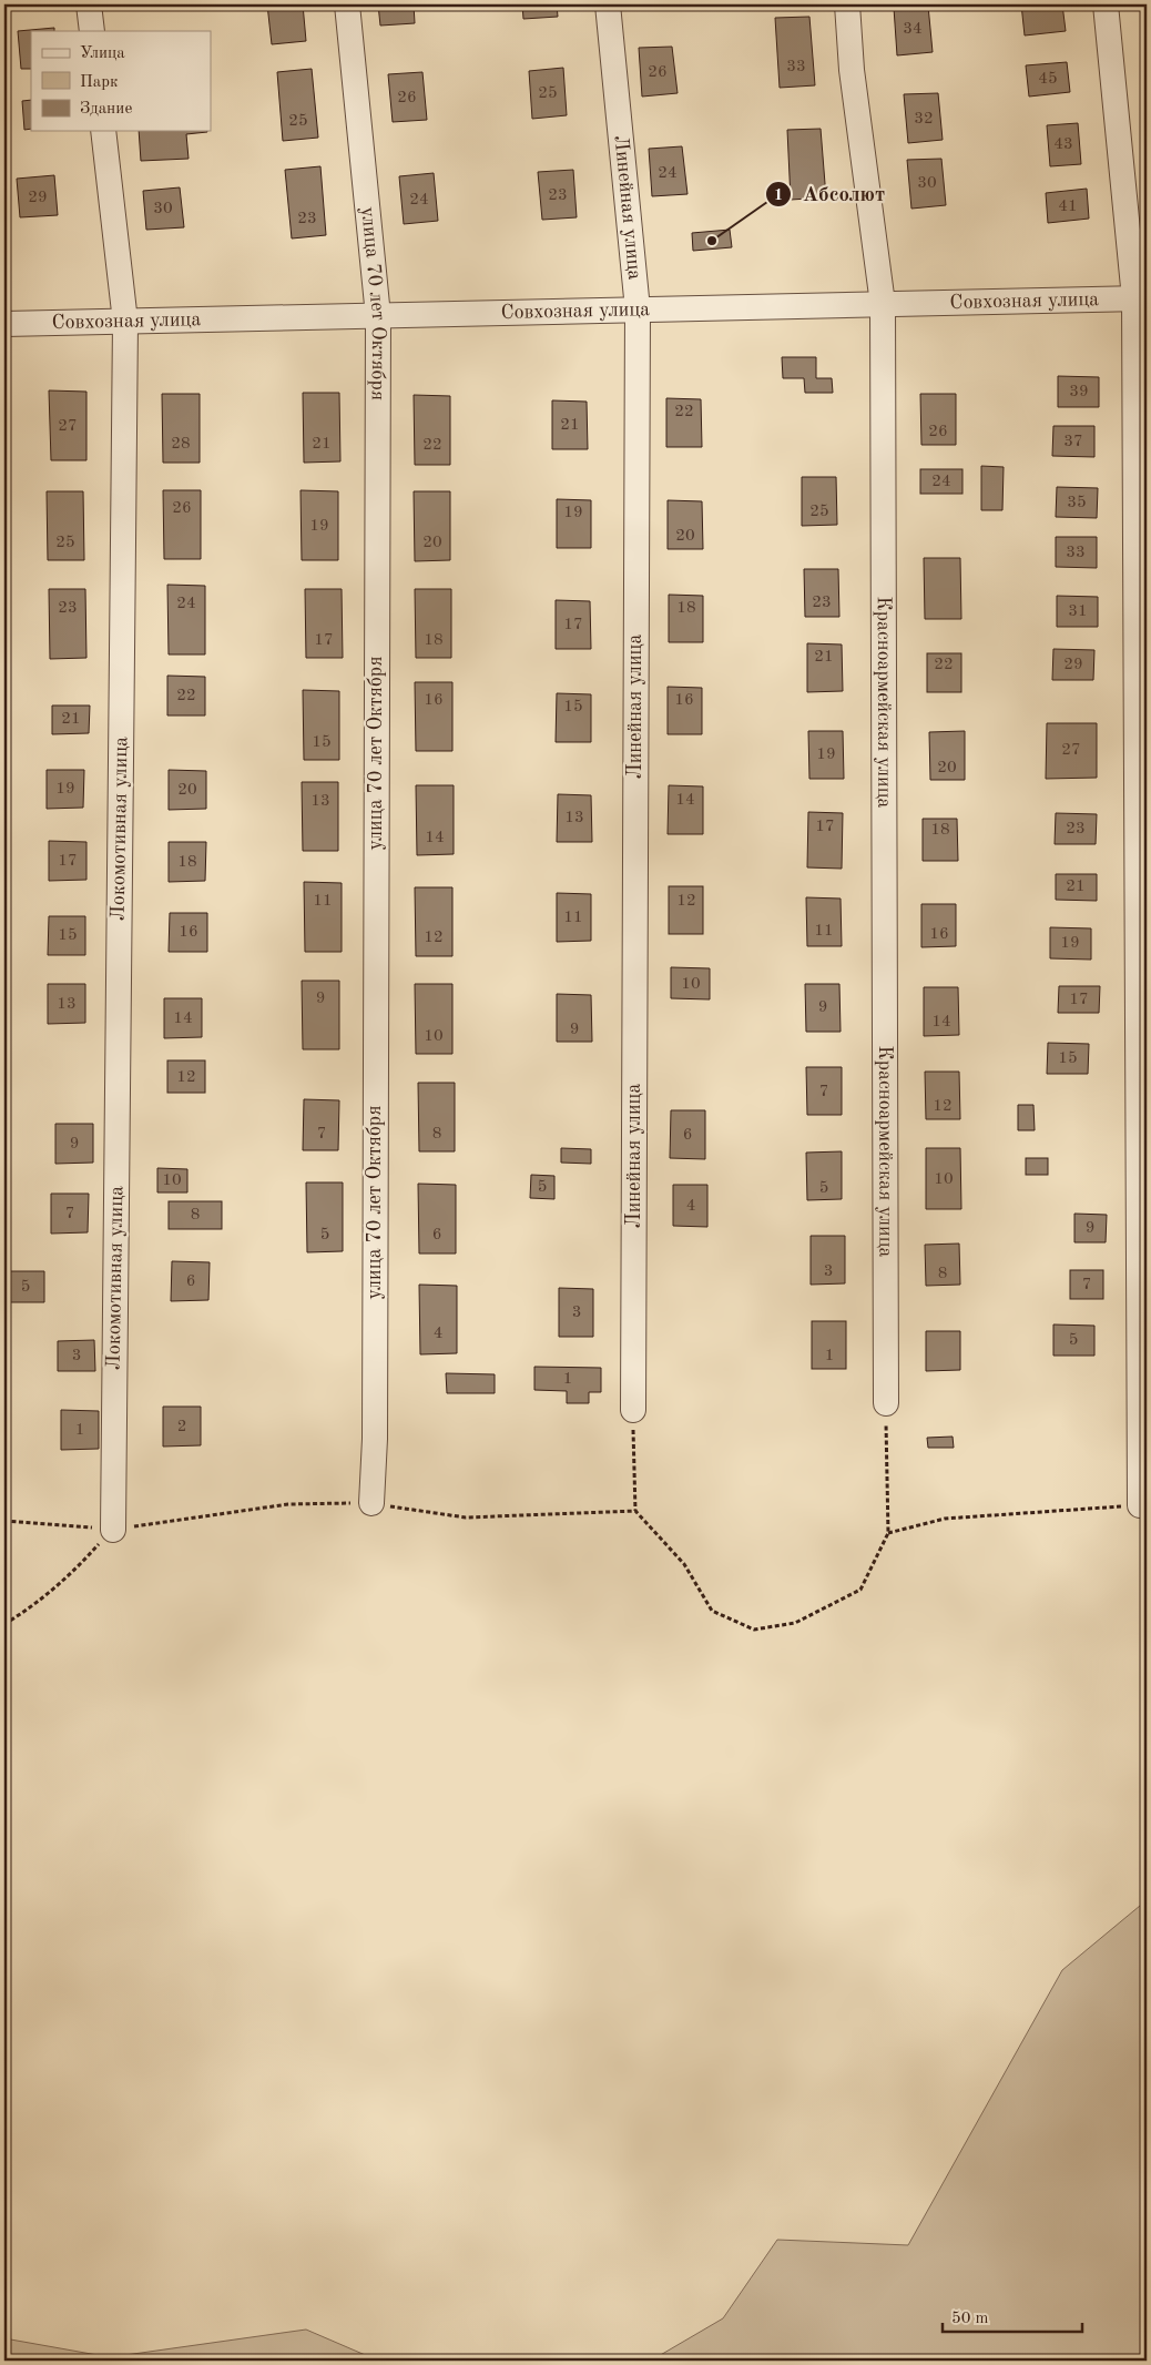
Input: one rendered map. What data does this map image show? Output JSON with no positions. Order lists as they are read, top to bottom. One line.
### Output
{"streets":{"street":["Линейная улица","Совхозная улица","улица 70 лет Октября","Красноармейская улица","Локомотивная улица"]},"crossings":[["Линейная улица","Совхозная улица"],["Совхозная улица","улица 70 лет Октября"],["Совхозная улица","Красноармейская улица"],["Совхозная улица","Локомотивная улица"]],"places":["Абсолют"],"house_numbers":["34","33","26","45","25","26","32","25","43","24","30","23","29","24","41","30","23","39","22","21","27","26","37","28","21","22","24","35","26","25","19","19","20","25","20","33","23","24","23","18","31","17","17","18","21","22","29","22","16","16","15","21","15","27","19","20","19","20","14","13","13","17","23","18","14","17","18","21","11","12","11","11","16","16","15","12","19","10","9","17","13","9","14","14","9","10","15","12","7","12","7","8","6","9","10","10","5","5","4","7","8","9","5","6","3","8","6","7","5","3","4","5","3","1","1","2","1"],"legend":["Улица","Парк","Здание"],"scale_bar":"50 m"}
